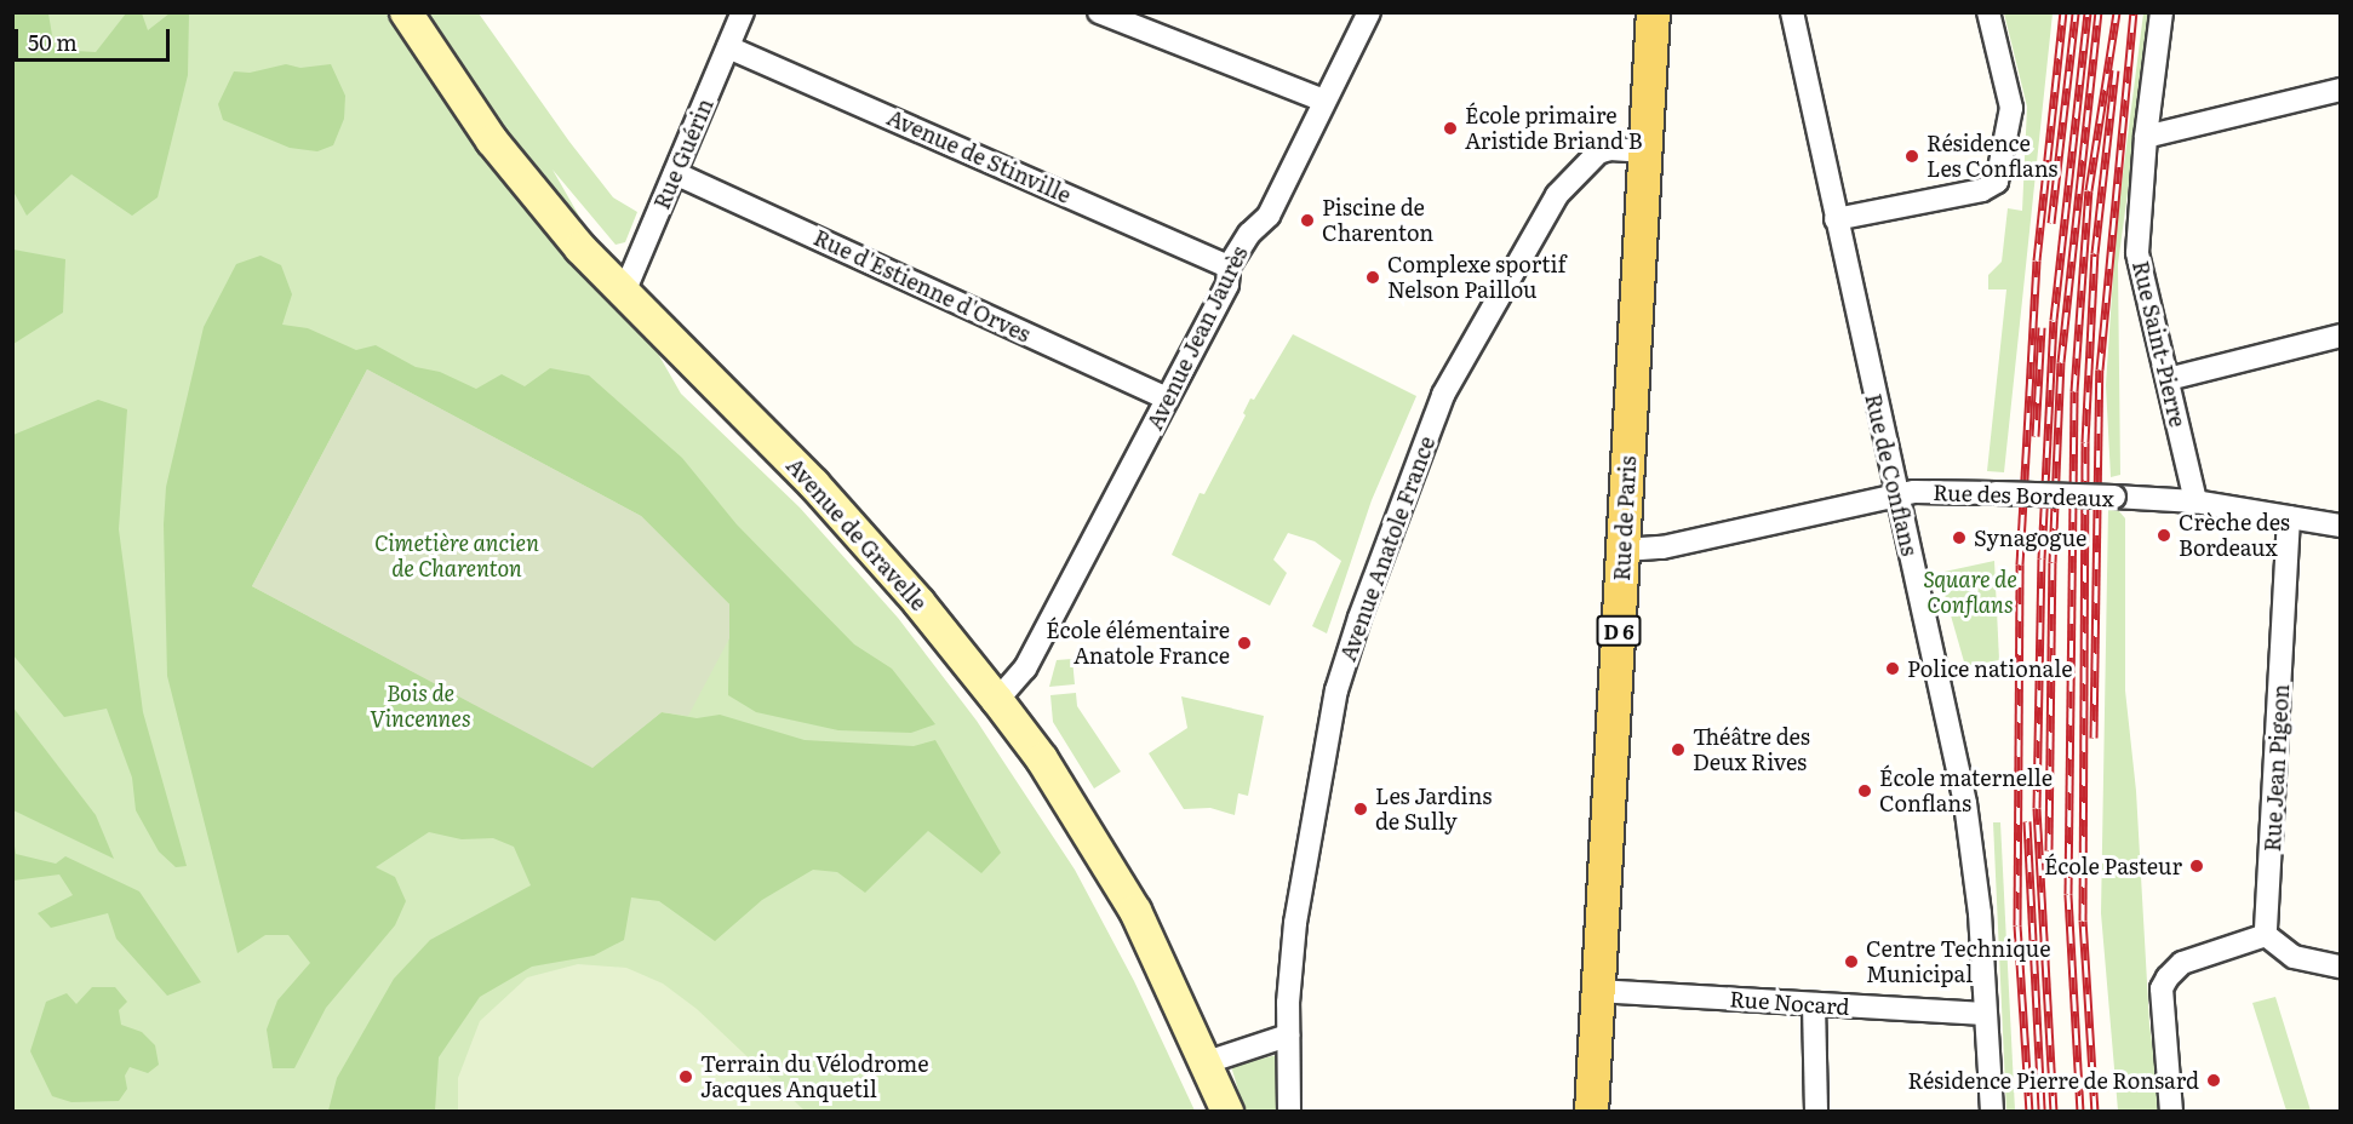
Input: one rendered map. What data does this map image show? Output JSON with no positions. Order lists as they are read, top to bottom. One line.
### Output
{"streets":{"main road":["Rue de Paris","D 6"],"street":["Rue Guérin","Avenue de Stinville","Rue d'Estienne d'Orves","Avenue Jean Jaurès","Rue Saint-Pierre","Rue de Conflans","Rue des Bordeaux","Avenue de Gravelle","Avenue Anatole France","Rue Jean Pigeon","Rue Nocard"]},"crossings":[["Rue Guérin","Avenue de Stinville"],["Rue Guérin","Rue d'Estienne d'Orves"],["Rue Guérin","Avenue de Gravelle"],["Avenue de Stinville","Avenue Jean Jaurès"],["Rue d'Estienne d'Orves","Avenue Jean Jaurès"],["Avenue Jean Jaurès","Avenue de Gravelle"],["Rue Saint-Pierre","Rue des Bordeaux"],["Rue de Conflans","Rue des Bordeaux"],["Rue de Conflans","Rue Nocard"],["Rue des Bordeaux","Rue de Paris"],["Rue des Bordeaux","Rue Jean Pigeon"],["Rue de Paris","Avenue Anatole France"],["Rue de Paris","Rue Nocard"]],"parks":["Cimetière ancien de Charenton","Square de Conflans","Bois de Vincennes"],"places":["École primaire Aristide Briand B","Résidence Les Conflans","Piscine de Charenton","Complexe sportif Nelson Paillou","Crèche des Bordeaux","Synagogue","École élémentaire Anatole France","Police nationale","Théâtre des Deux Rives","École maternelle Conflans","Les Jardins de Sully","École Pasteur","Centre Technique Municipal","Terrain du Vélodrome Jacques Anquetil","Résidence Pierre de Ronsard"],"scale_bar":"50 m"}
